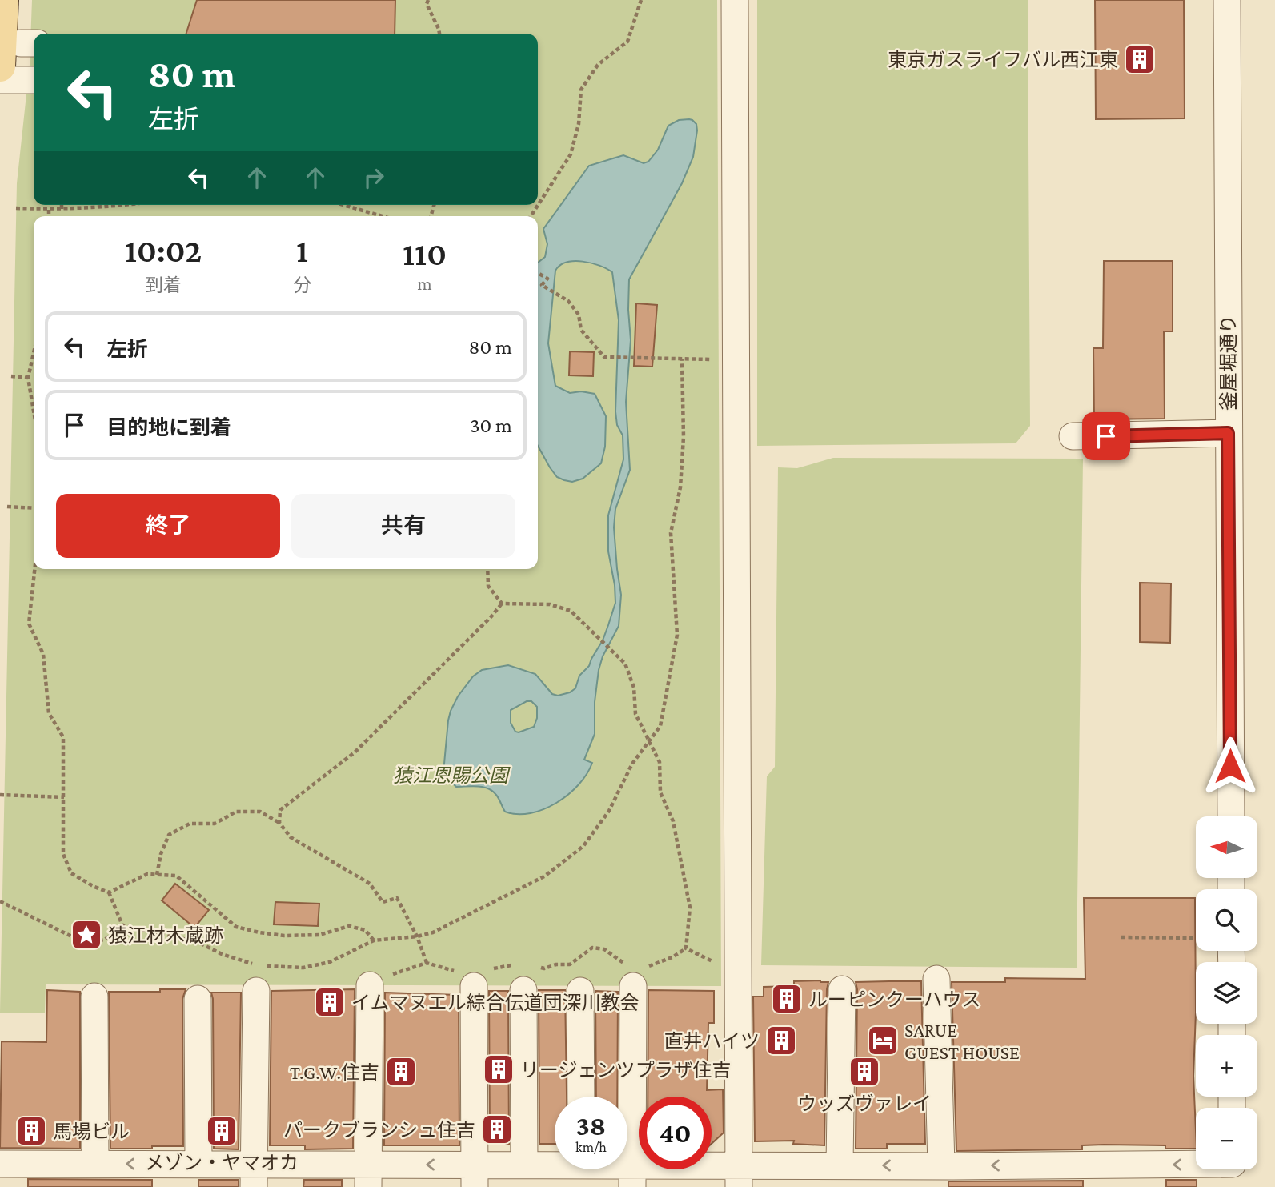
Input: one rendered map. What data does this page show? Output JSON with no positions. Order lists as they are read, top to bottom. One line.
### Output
{"streets":{"street":["釜屋堀通り"]},"parks":["猿江恩賜公園"],"places":{"building":["東京ガスライフバル西江東","ルーピンクーハウス","イムマヌエル綜合伝道団深川教会","直井ハイツ","リージェンツプラザ住吉","T.G.W.住吉","ウッズヴァレイ","パークブランシュ住吉","馬場ビル","メゾン・ヤマオカ"],"place":["猿江材木蔵跡"],"hotel":["SARUE GUEST HOUSE"]},"north":"left","page":{"turn":["80 m","左折"],"eta":["10:02","到着","1","分","110","m"],"list":[{"name":"左折","value":"80 m"},{"name":"目的地に到着","value":"30 m"}],"buttons":["終了","共有"],"map_buttons":["+","−"],"speed":"38 km/h","limit":"40"}}
